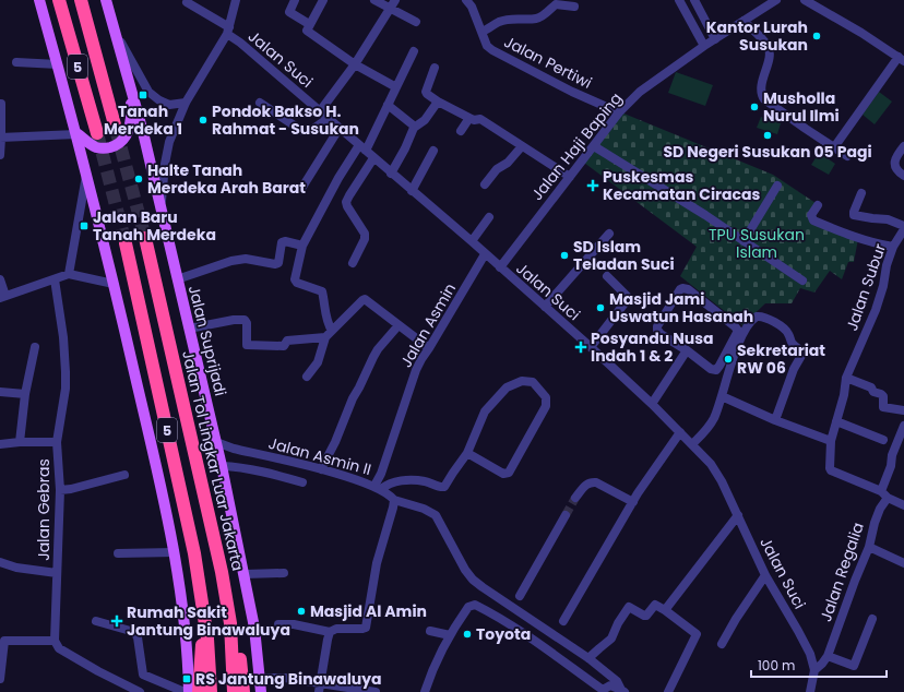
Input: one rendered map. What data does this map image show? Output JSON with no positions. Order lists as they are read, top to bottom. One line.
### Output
{"streets":{"highway":["5","Jalan Tol Lingkar Luar Jakarta"],"main road":["Jalan Suprijadi"],"street":["Jalan Suci","Jalan Pertiwi","Jalan Haji Baping","Jalan Subur","Jalan Asmin","Jalan Asmin II","Jalan Gebras","Jalan Regalia"]},"crossings":[["Jalan Suci","Jalan Haji Baping"],["Jalan Suci","Jalan Asmin"],["Jalan Suci","Jalan Regalia"],["Jalan Pertiwi","Jalan Haji Baping"],["Jalan Subur","Jalan Regalia"],["Jalan Asmin","Jalan Asmin II"],["Jalan Suprijadi","Jalan Asmin II"]],"parks":["TPU Susukan Islam"],"places":{"other":["Kantor Lurah Susukan","Musholla Nurul Ilmi","Pondok Bakso H. Rahmat - Susukan","SD Negeri Susukan 05 Pagi","Halte Tanah Merdeka Arah Barat","SD Islam Teladan Suci","Masjid Jami Uswatun Hasanah","Sekretariat RW 06","Masjid Al Amin","Toyota"],"transit":["Tanah Merdeka 1","Jalan Baru Tanah Merdeka","RS Jantung Binawaluya"],"health":["Puskesmas Kecamatan Ciracas","Posyandu Nusa Indah 1 & 2","Rumah Sakit Jantung Binawaluya"]},"scale_bar":"100 m"}
